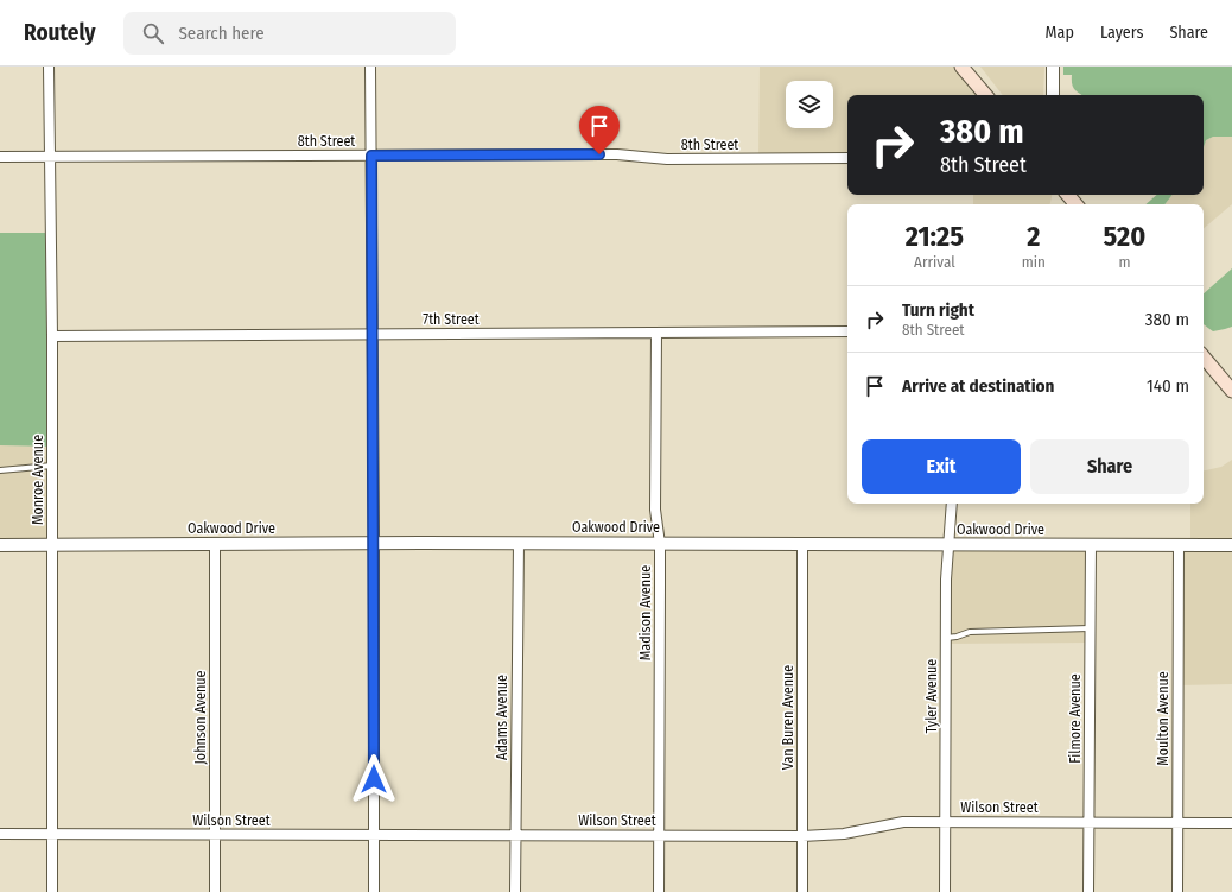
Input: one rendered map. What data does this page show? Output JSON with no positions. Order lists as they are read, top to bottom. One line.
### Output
{"streets":{"street":["8th Street","7th Street","Monroe Avenue","Oakwood Drive","Madison Avenue","Tyler Avenue","Johnson Avenue","Adams Avenue","Van Buren Avenue","Filmore Avenue","Moulton Avenue","Wilson Street"]},"crossings":[["8th Street","Monroe Avenue"],["7th Street","Monroe Avenue"],["7th Street","Madison Avenue"],["Monroe Avenue","Oakwood Drive"],["Monroe Avenue","Wilson Street"],["Oakwood Drive","Madison Avenue"],["Oakwood Drive","Tyler Avenue"],["Oakwood Drive","Johnson Avenue"],["Oakwood Drive","Adams Avenue"],["Oakwood Drive","Van Buren Avenue"],["Oakwood Drive","Filmore Avenue"],["Oakwood Drive","Moulton Avenue"],["Madison Avenue","Wilson Street"],["Tyler Avenue","Wilson Street"],["Johnson Avenue","Wilson Street"],["Adams Avenue","Wilson Street"],["Van Buren Avenue","Wilson Street"],["Filmore Avenue","Wilson Street"],["Moulton Avenue","Wilson Street"]],"page":{"header":"Routely","search":"Search here","nav":["Map","Layers","Share"],"turn":["380 m","8th Street"],"eta":["21:25","Arrival","2","min","520","m"],"list":[{"name":"Turn right","note":"8th Street","value":"380 m"},{"name":"Arrive at destination","value":"140 m"}],"buttons":["Exit","Share"]}}
